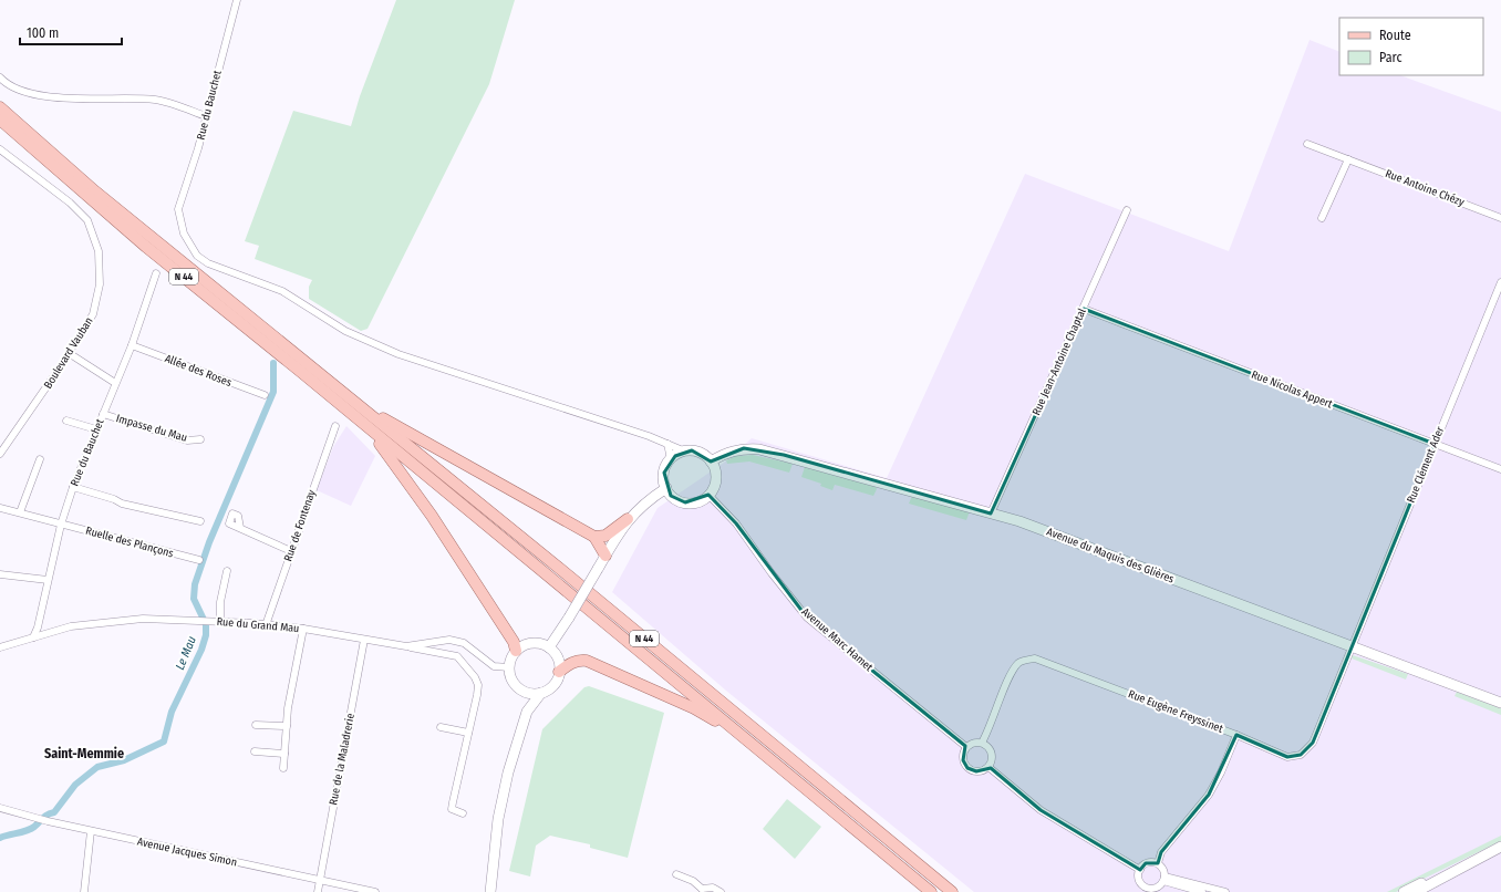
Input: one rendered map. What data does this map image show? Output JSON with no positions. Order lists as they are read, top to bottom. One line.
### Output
{"streets":{"main road":["N 44","Avenue du Maquis des Glières"],"street":["Rue du Bauchet","Rue Antoine Chézy","Boulevard Vauban","Rue Jean-Antoine Chaptal","Allée des Roses","Rue Nicolas Appert","Impasse du Mau","Rue Clément Ader","Rue de Fontenay","Ruelle des Plançons","Rue du Grand Mau","Avenue Marc Hamet","Rue Eugène Freyssinet","Rue de la Maladrerie","Avenue Jacques Simon"]},"crossings":[["Rue du Bauchet","Allée des Roses"],["Rue du Bauchet","Impasse du Mau"],["Rue du Bauchet","Ruelle des Plançons"],["Rue du Bauchet","Rue du Grand Mau"],["Rue Jean-Antoine Chaptal","Rue Nicolas Appert"],["Rue Jean-Antoine Chaptal","Avenue du Maquis des Glières"],["Rue Nicolas Appert","Rue Clément Ader"],["Rue Clément Ader","Avenue du Maquis des Glières"],["Rue Clément Ader","Rue Eugène Freyssinet"],["Rue de Fontenay","Rue du Grand Mau"],["Avenue du Maquis des Glières","Avenue Marc Hamet"],["Avenue du Maquis des Glières","Rue Eugène Freyssinet"],["Rue du Grand Mau","Rue de la Maladrerie"],["Avenue Marc Hamet","Rue Eugène Freyssinet"],["Rue de la Maladrerie","Avenue Jacques Simon"]],"districts":["Saint-Memmie"],"water":["Le Mau"],"legend":["Route","Parc"],"scale_bar":"100 m"}
